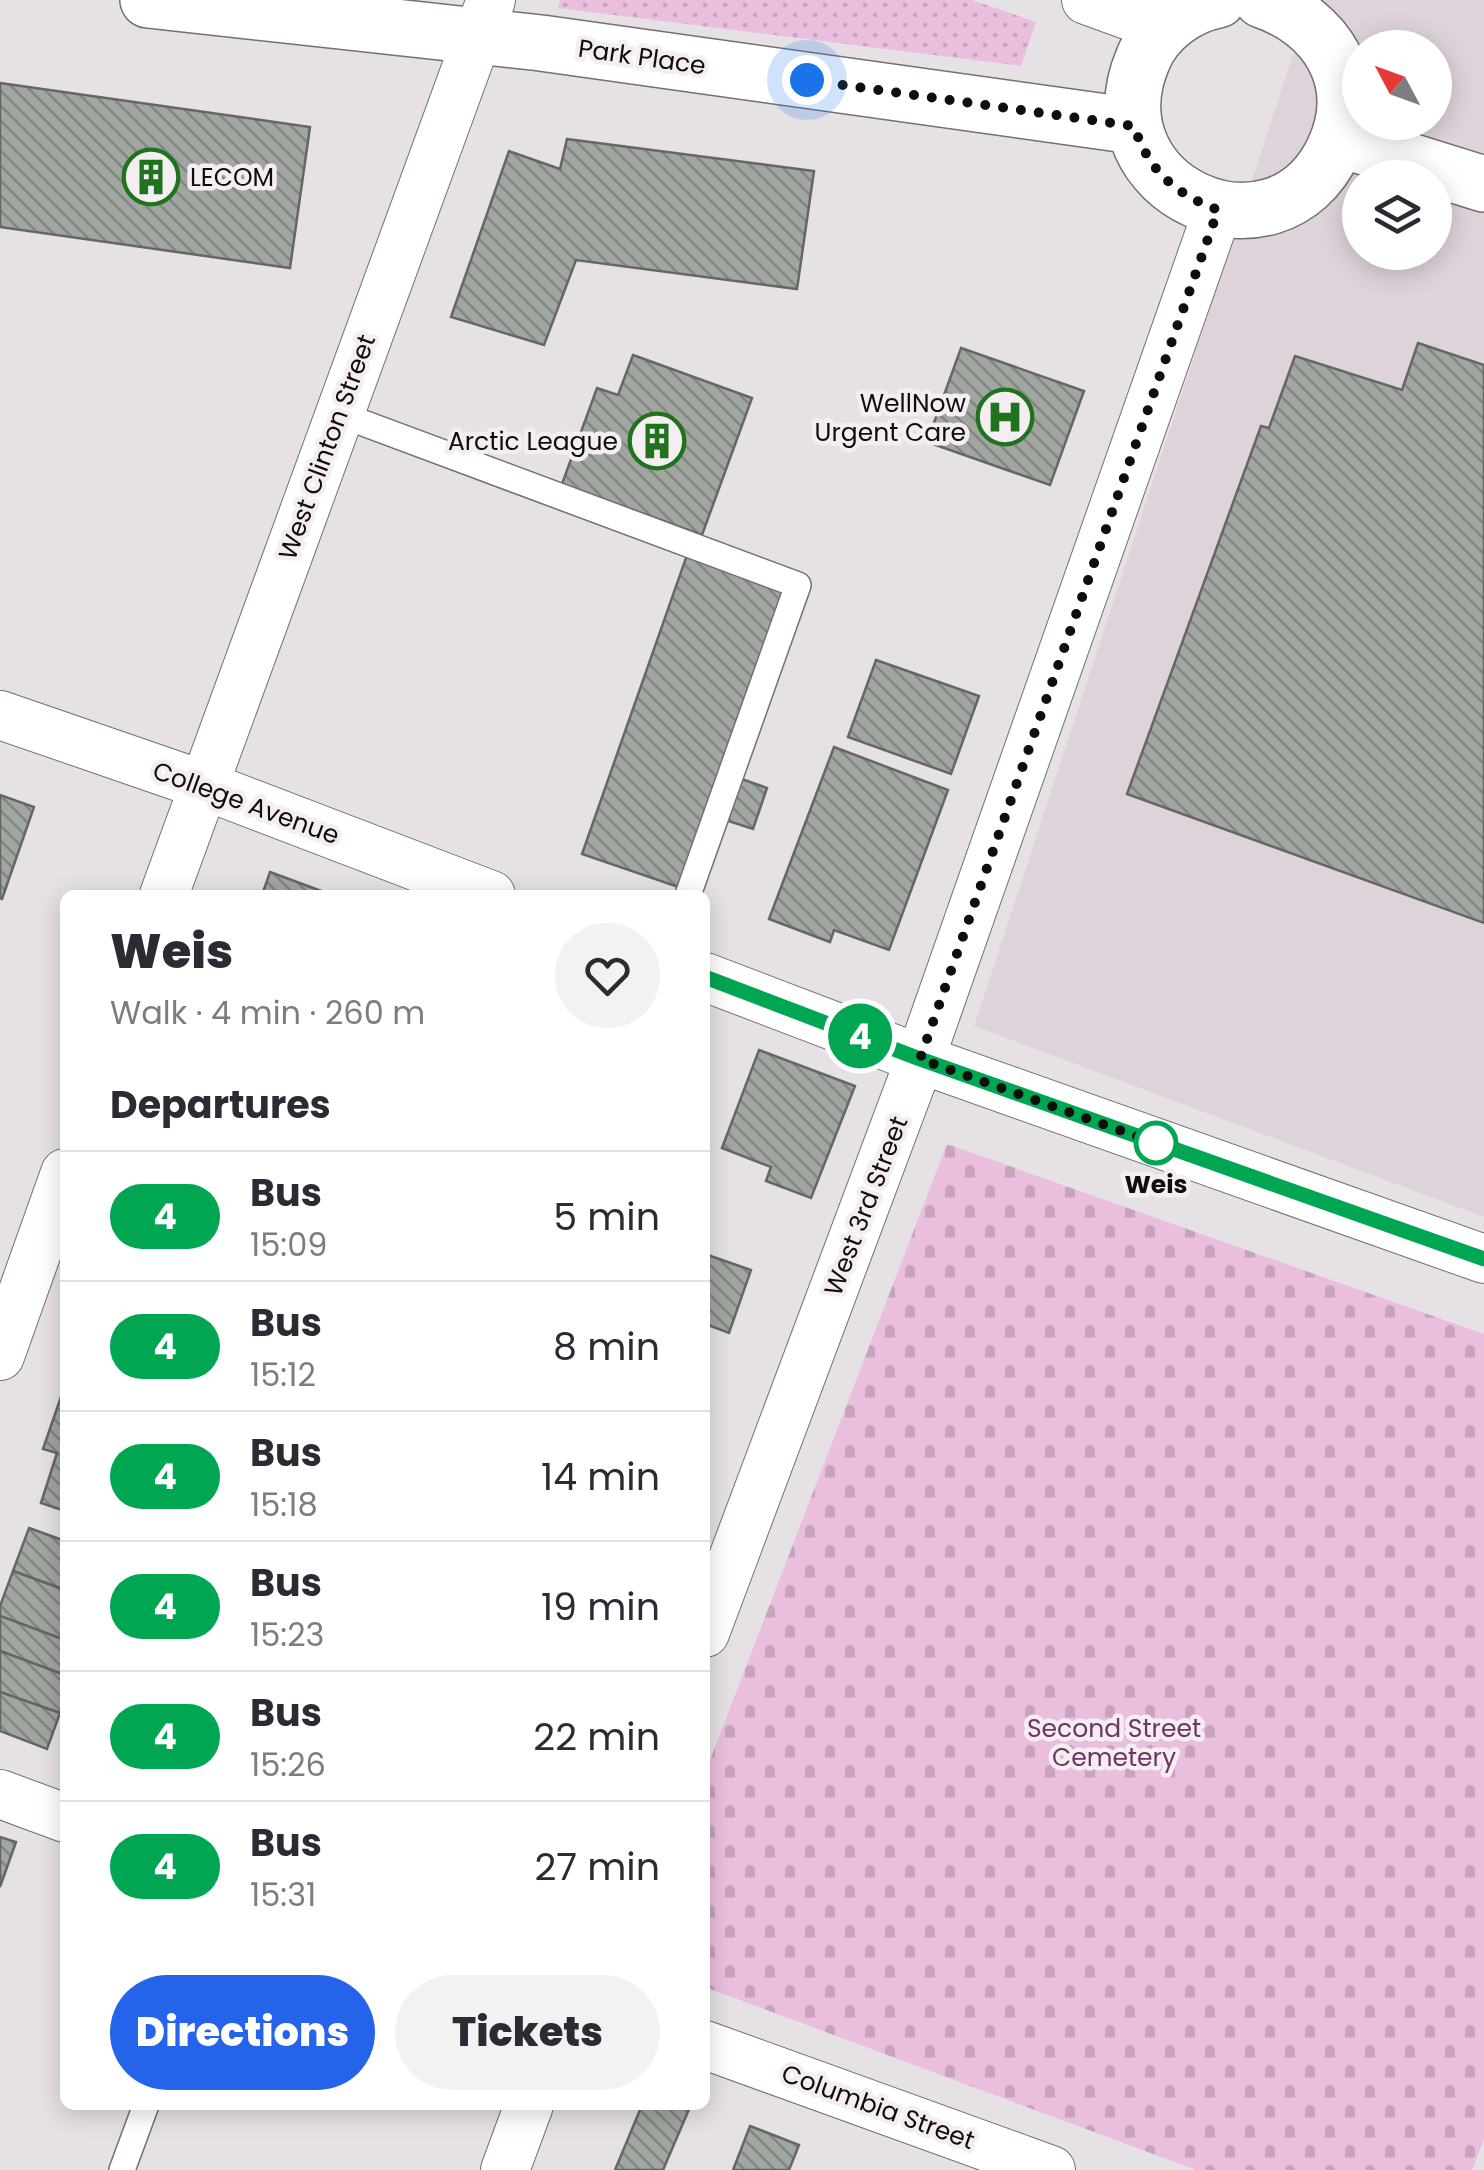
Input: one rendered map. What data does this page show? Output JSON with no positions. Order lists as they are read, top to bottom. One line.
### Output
{"streets":{"main road":["Park Place"],"street":["West Clinton Street","College Avenue","West 3rd Street","Columbia Street"]},"crossings":[["Park Place","West Clinton Street"],["West Clinton Street","College Avenue"]],"parks":["Second Street Cemetery"],"places":{"building":["LECOM","Arctic League"],"hospital":["WellNow Urgent Care"],"other":["Weis"]},"lines":["bus line 4"],"north":"top left","page":{"on_map":"4","heading":[["Weis","Walk · 4 min · 260 m"],"Departures"],"list":[{"mark":"4","name":"Bus","note":"15:09","value":"5 min"},{"mark":"4","name":"Bus","note":"15:12","value":"8 min"},{"mark":"4","name":"Bus","note":"15:18","value":"14 min"},{"mark":"4","name":"Bus","note":"15:23","value":"19 min"},{"mark":"4","name":"Bus","note":"15:26","value":"22 min"},{"mark":"4","name":"Bus","note":"15:31","value":"27 min"}],"buttons":["Directions","Tickets"]}}
